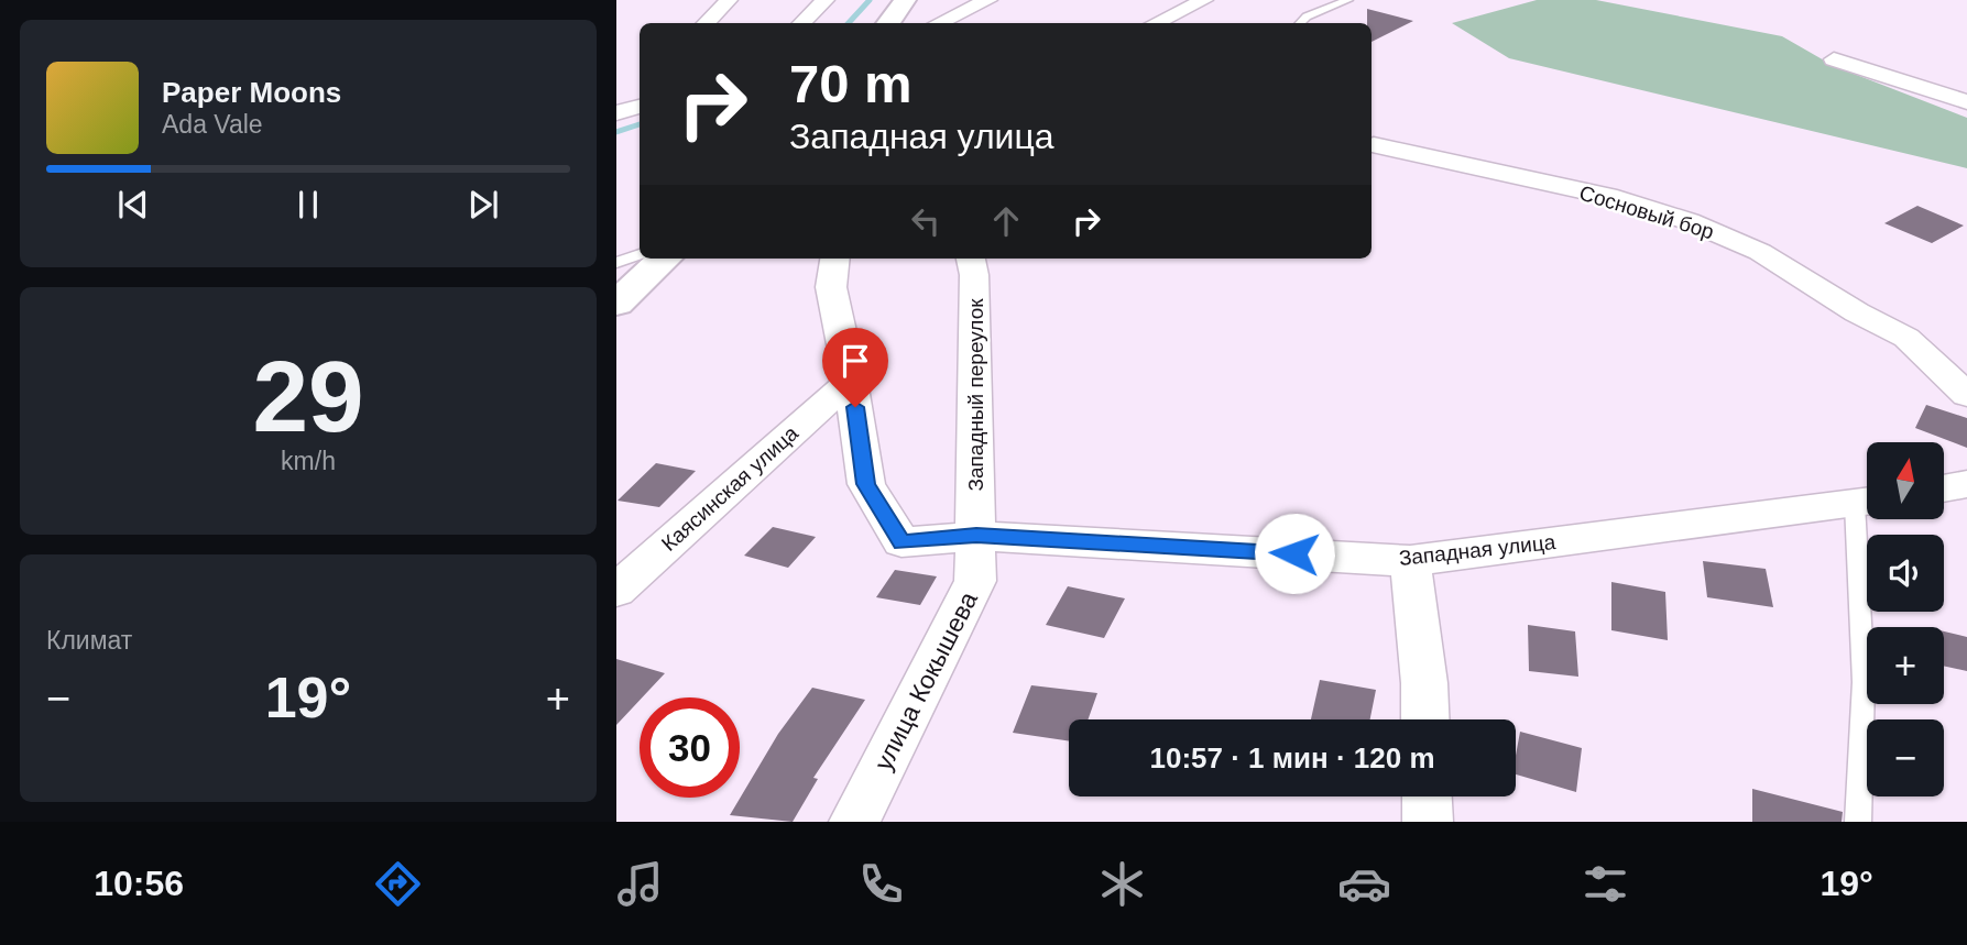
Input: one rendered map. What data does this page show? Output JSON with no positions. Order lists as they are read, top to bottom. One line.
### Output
{"streets":{"street":["Сосновый бор","Западный переулок","Каясинская улица","Западная улица","улица Кокышева"]},"crossings":[["Западный переулок","Западная улица"],["Западный переулок","улица Кокышева"],["Каясинская улица","Западная улица"],["Западная улица","улица Кокышева"]],"north":"top","page":{"turn":["70 m","Западная улица"],"song":["Paper Moons","Ada Vale"],"tile":[["29","km/h"],"Климат"],"map_buttons":["+","−"],"heat":["−","19°","+"],"limit":"30","trip":"10:57 · 1 мин · 120 m","tabs":["10:56","19°"]}}
